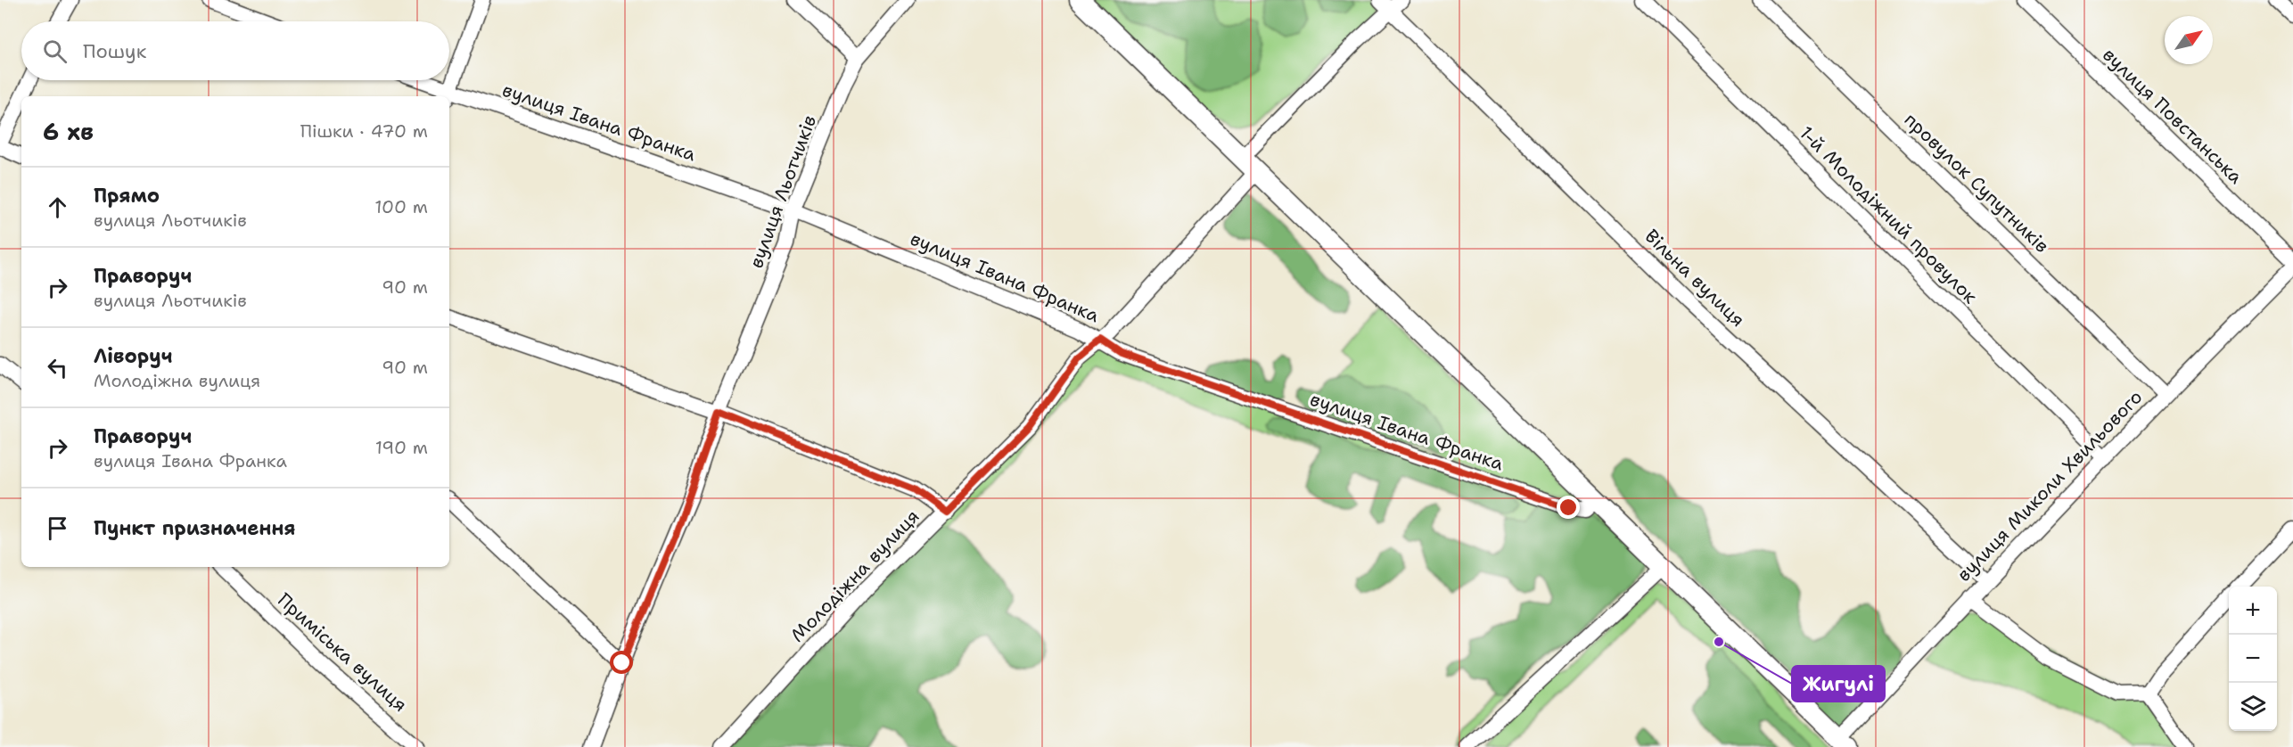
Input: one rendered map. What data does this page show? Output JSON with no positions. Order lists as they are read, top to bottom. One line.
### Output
{"streets":{"street":["вулиця Повстанська","вулиця Івана Франка","провулок Супутників","вулиця Льотчиків","1-й Молодіжний провулок","Вільна вулиця","вулиця Миколи Хвильового","Молодіжна вулиця","Приміська вулиця"]},"crossings":[["вулиця Івана Франка","вулиця Льотчиків"],["вулиця Івана Франка","Молодіжна вулиця"],["провулок Супутників","вулиця Миколи Хвильового"],["1-й Молодіжний провулок","вулиця Миколи Хвильового"],["Вільна вулиця","вулиця Миколи Хвильового"],["Вільна вулиця","Молодіжна вулиця"]],"places":["Жигулі"],"north":"top right","page":{"search":"Пошук","heading":["6 хв","Пішки · 470 m"],"list":[["Прямо","вулиця Льотчиків","100 m"],["Праворуч","вулиця Льотчиків","90 m"],["Ліворуч","Молодіжна вулиця","90 m"],["Праворуч","вулиця Івана Франка","190 m"],"Пункт призначення"],"map_buttons":["+","−"]}}
